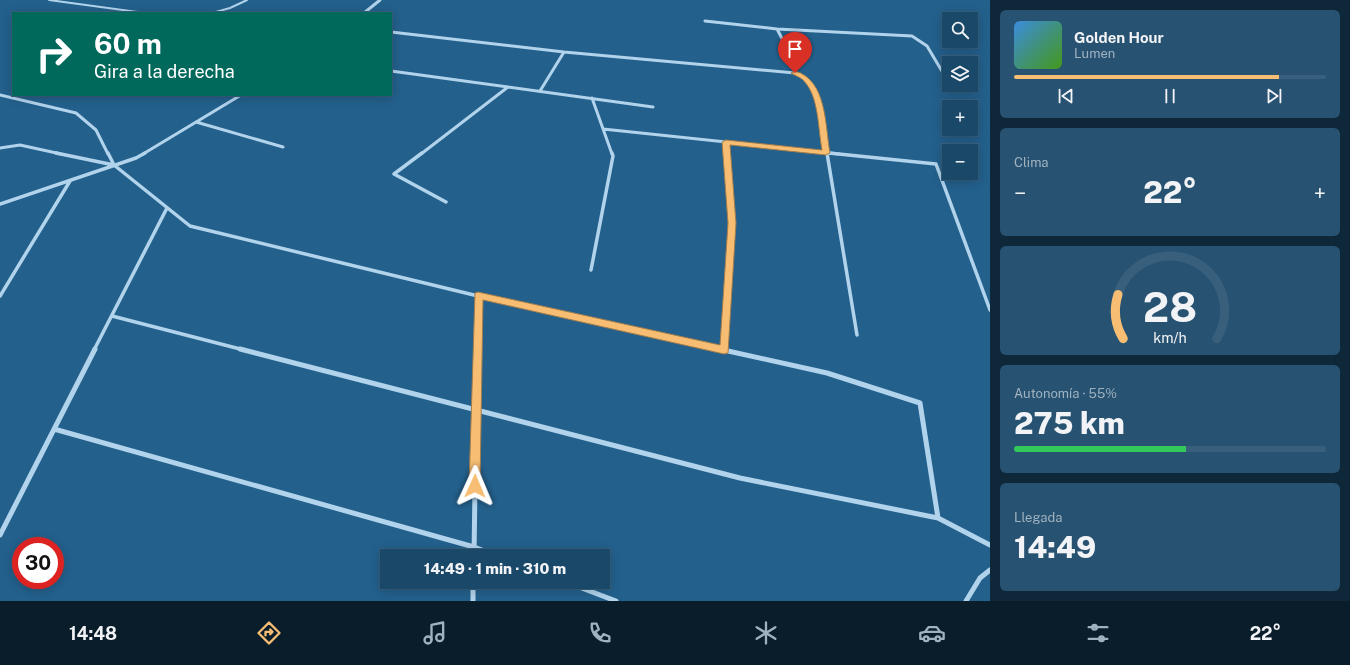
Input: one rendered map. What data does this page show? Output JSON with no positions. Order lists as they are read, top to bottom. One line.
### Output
{"page":{"map_buttons":["+","−"],"turn":["60 m","Gira a la derecha"],"song":["Golden Hour","Lumen"],"tile":["Clima",["Autonomía · 55%","275 km"],["Llegada","14:49"]],"heat":["−","22°","+"],"limit":"30","trip":"14:49 · 1 min · 310 m","tabs":["14:48","22°"],"gauge":["28","km/h"]}}
